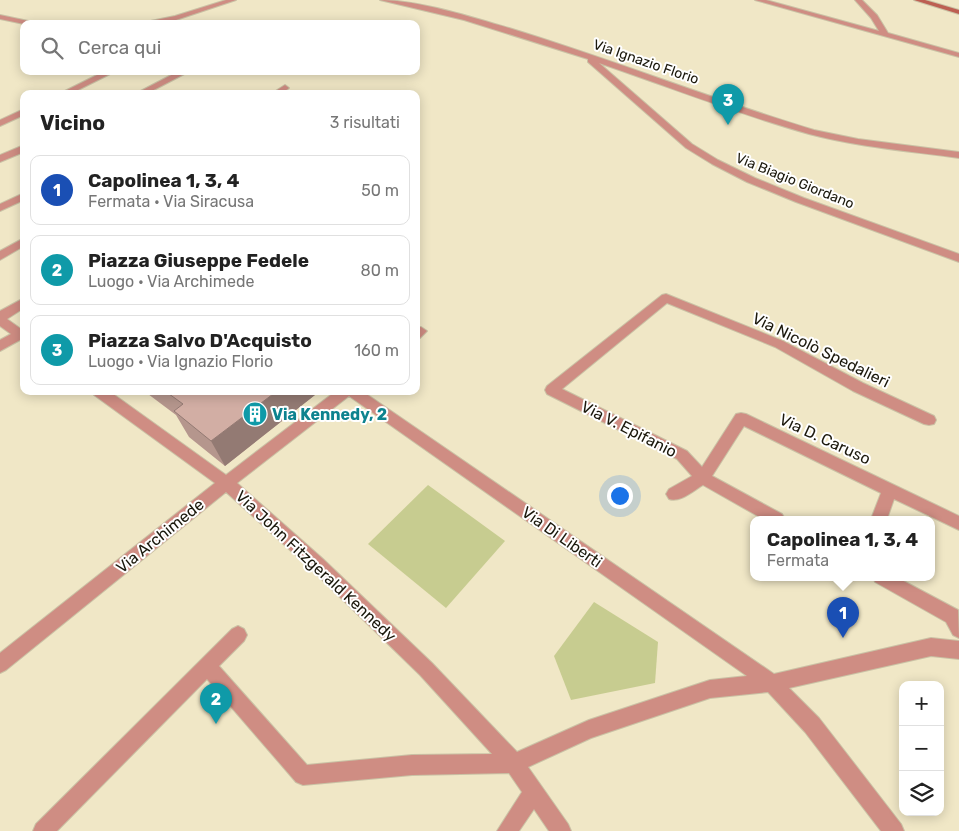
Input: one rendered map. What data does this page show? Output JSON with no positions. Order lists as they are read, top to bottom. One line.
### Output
{"streets":{"street":["Via Ignazio Florio","Via Biagio Giordano","Via Nicolò Spedalieri","Via V. Epifanio","Via D. Caruso","Via Archimede","Via Di Liberti","Via John Fitzgerald Kennedy"]},"crossings":[["Via Ignazio Florio","Via Biagio Giordano"],["Via Nicolò Spedalieri","Via V. Epifanio"],["Via V. Epifanio","Via D. Caruso"],["Via Archimede","Via John Fitzgerald Kennedy"]],"places":{"building":["Via Kennedy, 2"]},"page":{"search":"Cerca qui","pins":["3","1","2"],"heading":["Vicino","3 risultati"],"list":[{"mark":"1","name":"Capolinea 1, 3, 4","note":"Fermata · Via Siracusa","value":"50 m"},{"mark":"2","name":"Piazza Giuseppe Fedele","note":"Luogo · Via Archimede","value":"80 m"},{"mark":"3","name":"Piazza Salvo D'Acquisto","note":"Luogo · Via Ignazio Florio","value":"160 m"}],"popup":["Capolinea 1, 3, 4","Fermata"],"map_buttons":["+","−"]}}
